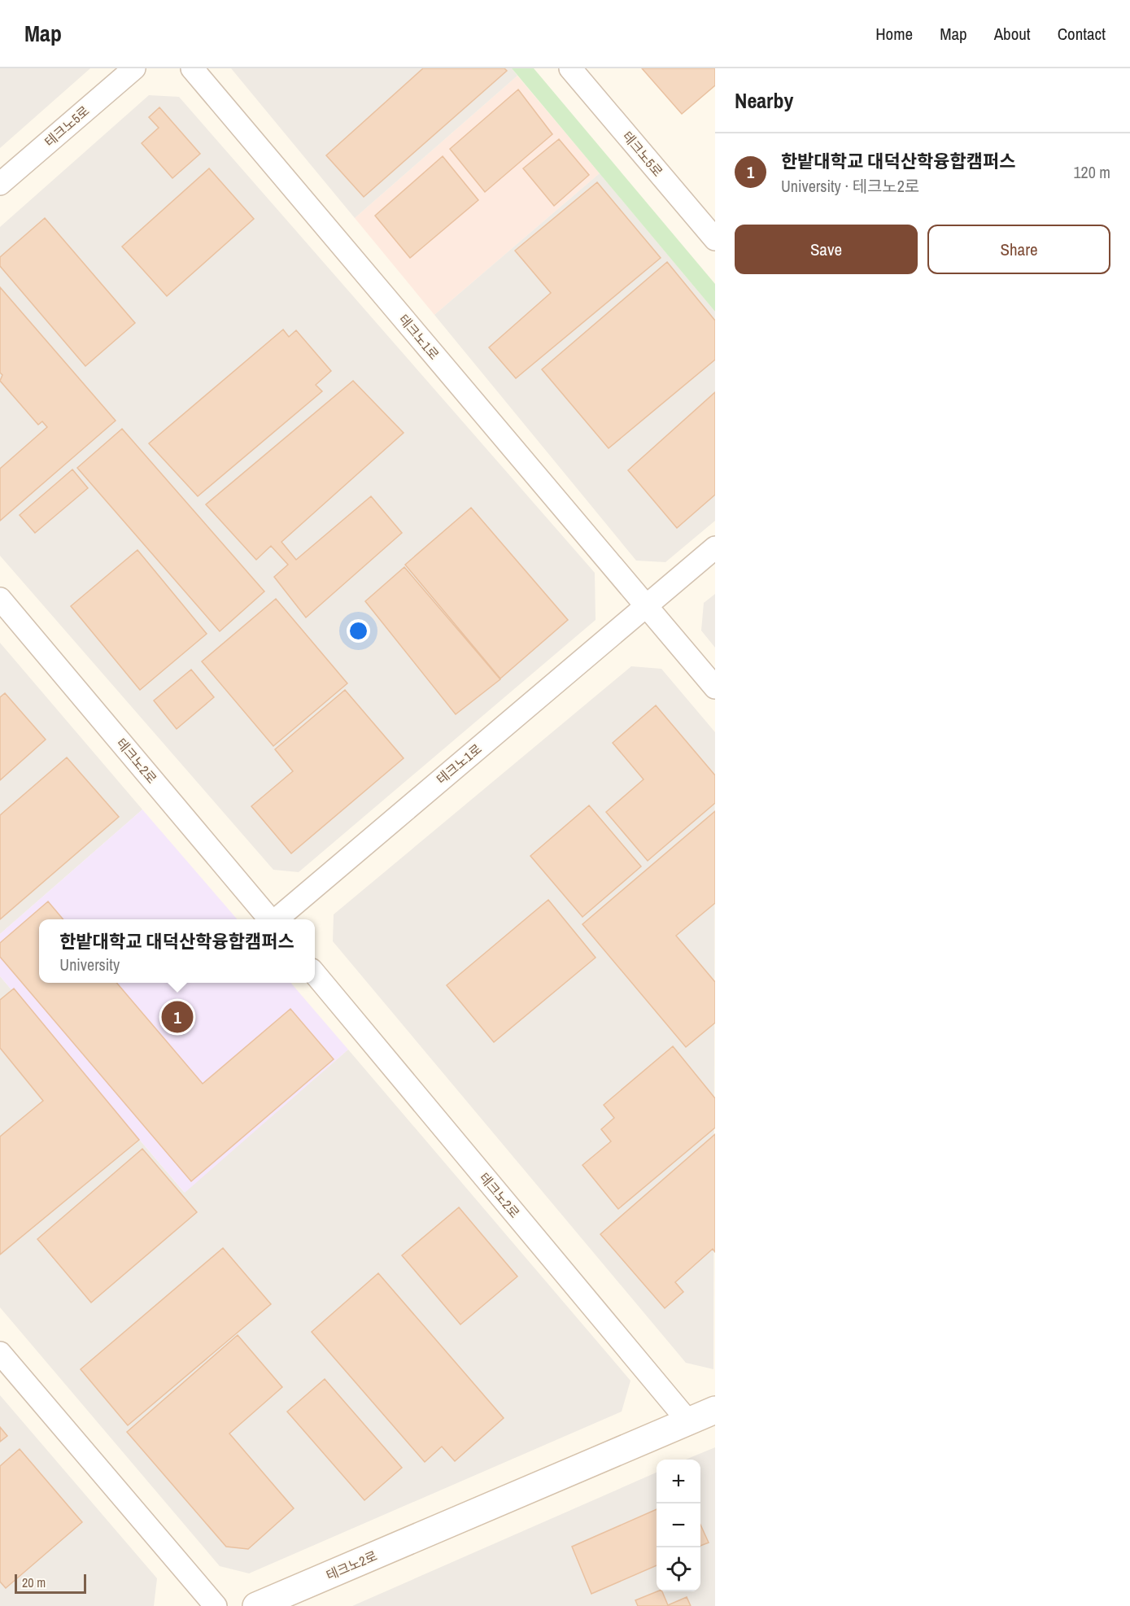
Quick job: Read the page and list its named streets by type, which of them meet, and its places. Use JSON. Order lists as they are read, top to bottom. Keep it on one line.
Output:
{"streets":{"main road":["테크노2로"],"street":["테크노5로","테크노1로"]},"scale_bar":"20 m","page":{"header":"Map","nav":["Home","Map","About","Contact"],"heading":"Nearby","list":[{"mark":"1","name":"한밭대학교 대덕산학융합캠퍼스","note":"University · 테크노2로","value":"120 m"}],"buttons":["Save","Share"],"popup":["한밭대학교 대덕산학융합캠퍼스","University"],"pins":"1","map_buttons":["+","−"],"scale":"20 m"}}
